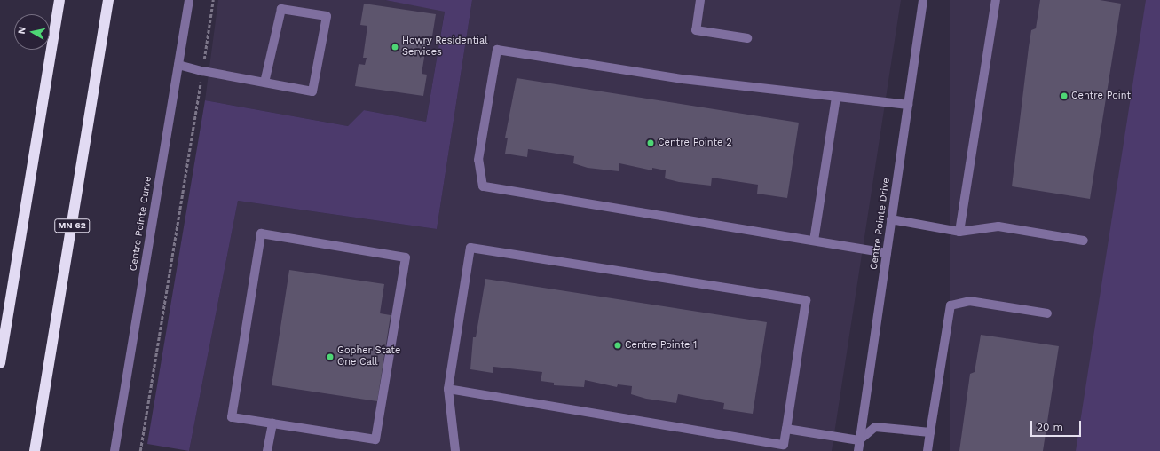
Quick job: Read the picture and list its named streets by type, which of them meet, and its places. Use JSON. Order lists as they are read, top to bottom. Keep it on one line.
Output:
{"streets":{"highway":["MN 62"],"street":["Centre Pointe Curve","Centre Pointe Drive"]},"places":["Howry Residential Services","Centre Point","Centre Pointe 2","Centre Pointe 1","Gopher State One Call"],"scale_bar":"20 m","north":"left"}
